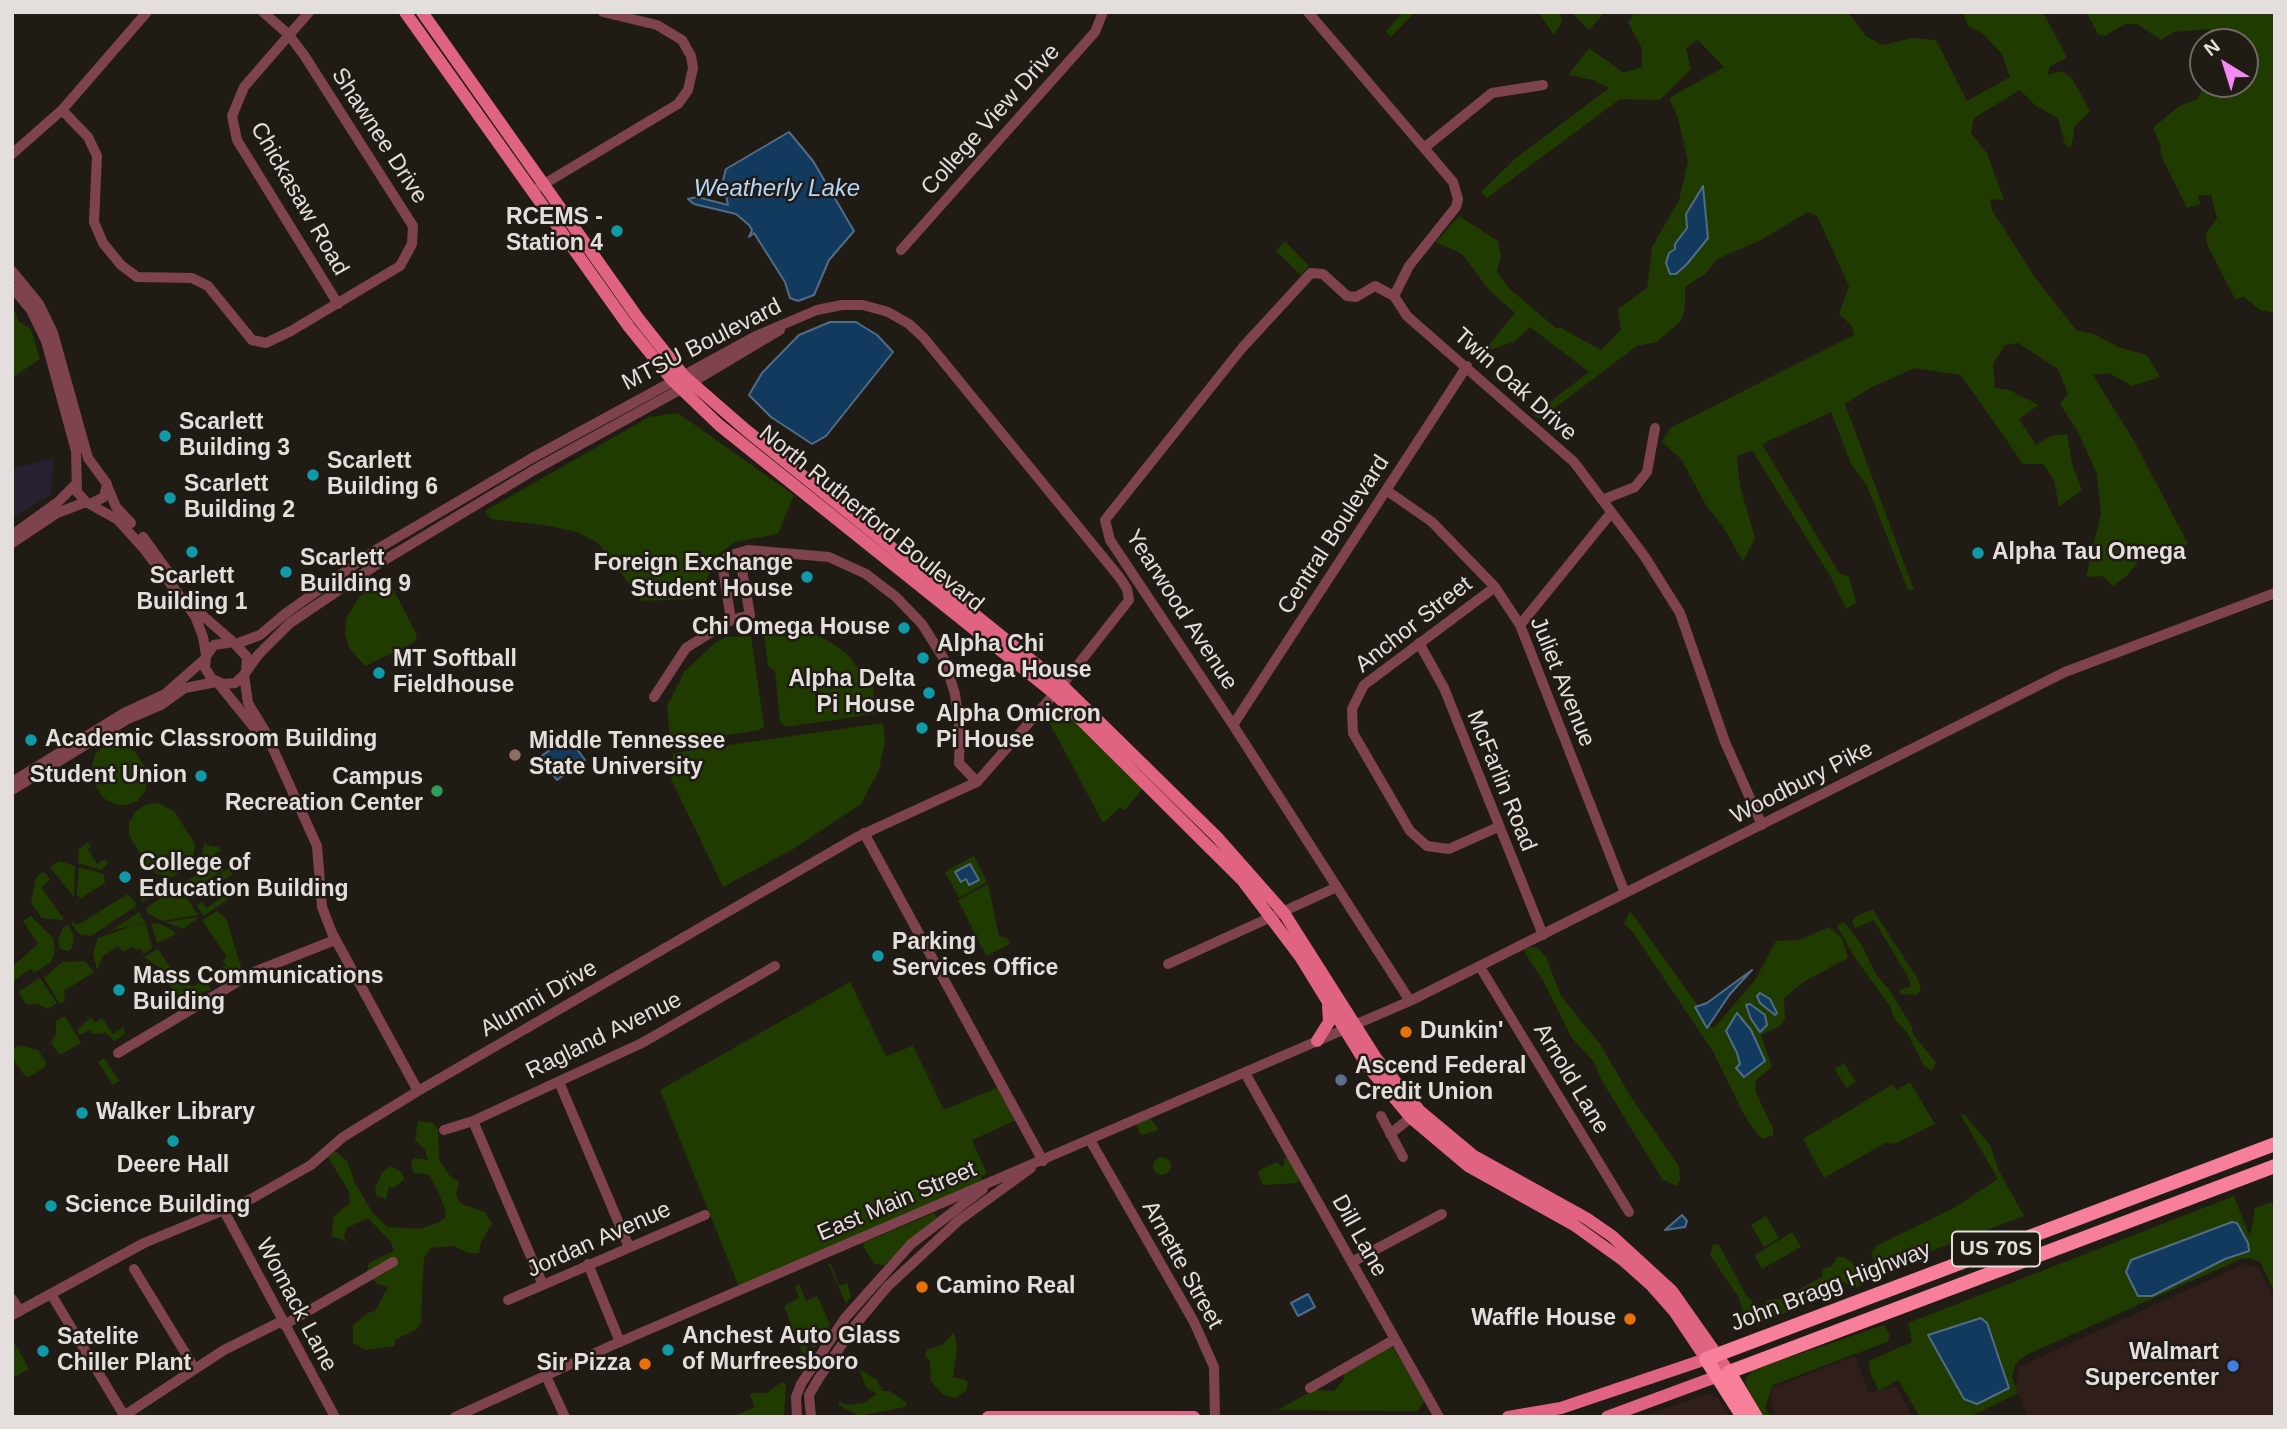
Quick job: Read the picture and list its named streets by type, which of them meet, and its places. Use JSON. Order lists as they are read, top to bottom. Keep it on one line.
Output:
{"streets":{"highway":["US 70S","John Bragg Highway"],"main road":["North Rutherford Boulevard"],"street":["College View Drive","Shawnee Drive","Chickasaw Road","MTSU Boulevard","Twin Oak Drive","Central Boulevard","Yearwood Avenue","Anchor Street","Juliet Avenue","McFarlin Road","Woodbury Pike","Alumni Drive","Ragland Avenue","Arnold Lane","East Main Street","Dill Lane","Jordan Avenue","Arnette Street","Womack Lane"]},"crossings":[["Shawnee Drive","Chickasaw Road"],["MTSU Boulevard","North Rutherford Boulevard"],["MTSU Boulevard","Alumni Drive"],["Twin Oak Drive","Central Boulevard"],["Twin Oak Drive","Yearwood Avenue"],["Twin Oak Drive","Woodbury Pike"],["North Rutherford Boulevard","Woodbury Pike"],["North Rutherford Boulevard","Alumni Drive"],["North Rutherford Boulevard","East Main Street"],["Central Boulevard","Yearwood Avenue"],["Central Boulevard","Juliet Avenue"],["Yearwood Avenue","Woodbury Pike"],["Anchor Street","Juliet Avenue"],["Anchor Street","McFarlin Road"],["Juliet Avenue","Woodbury Pike"],["McFarlin Road","Woodbury Pike"],["Woodbury Pike","Arnold Lane"],["Woodbury Pike","East Main Street"],["Alumni Drive","Womack Lane"],["East Main Street","Dill Lane"],["East Main Street","Arnette Street"],["US 70S","John Bragg Highway"]],"water":["Weatherly Lake"],"places":["RCEMS - Station 4","Scarlett Building 3","Scarlett Building 6","Scarlett Building 2","Scarlett Building 1","Alpha Tau Omega","Scarlett Building 9","Foreign Exchange Student House","Chi Omega House","Alpha Chi Omega House","MT Softball Fieldhouse","Alpha Delta Pi House","Alpha Omicron Pi House","Academic Classroom Building","Middle Tennessee State University","Student Union","Campus Recreation Center","College of Education Building","Parking Services Office","Mass Communications Building","Dunkin'","Ascend Federal Credit Union","Walker Library","Deere Hall","Science Building","Camino Real","Waffle House","Anchest Auto Glass of Murfreesboro","Satelite Chiller Plant","Sir Pizza","Walmart Supercenter"],"north":"top left"}
